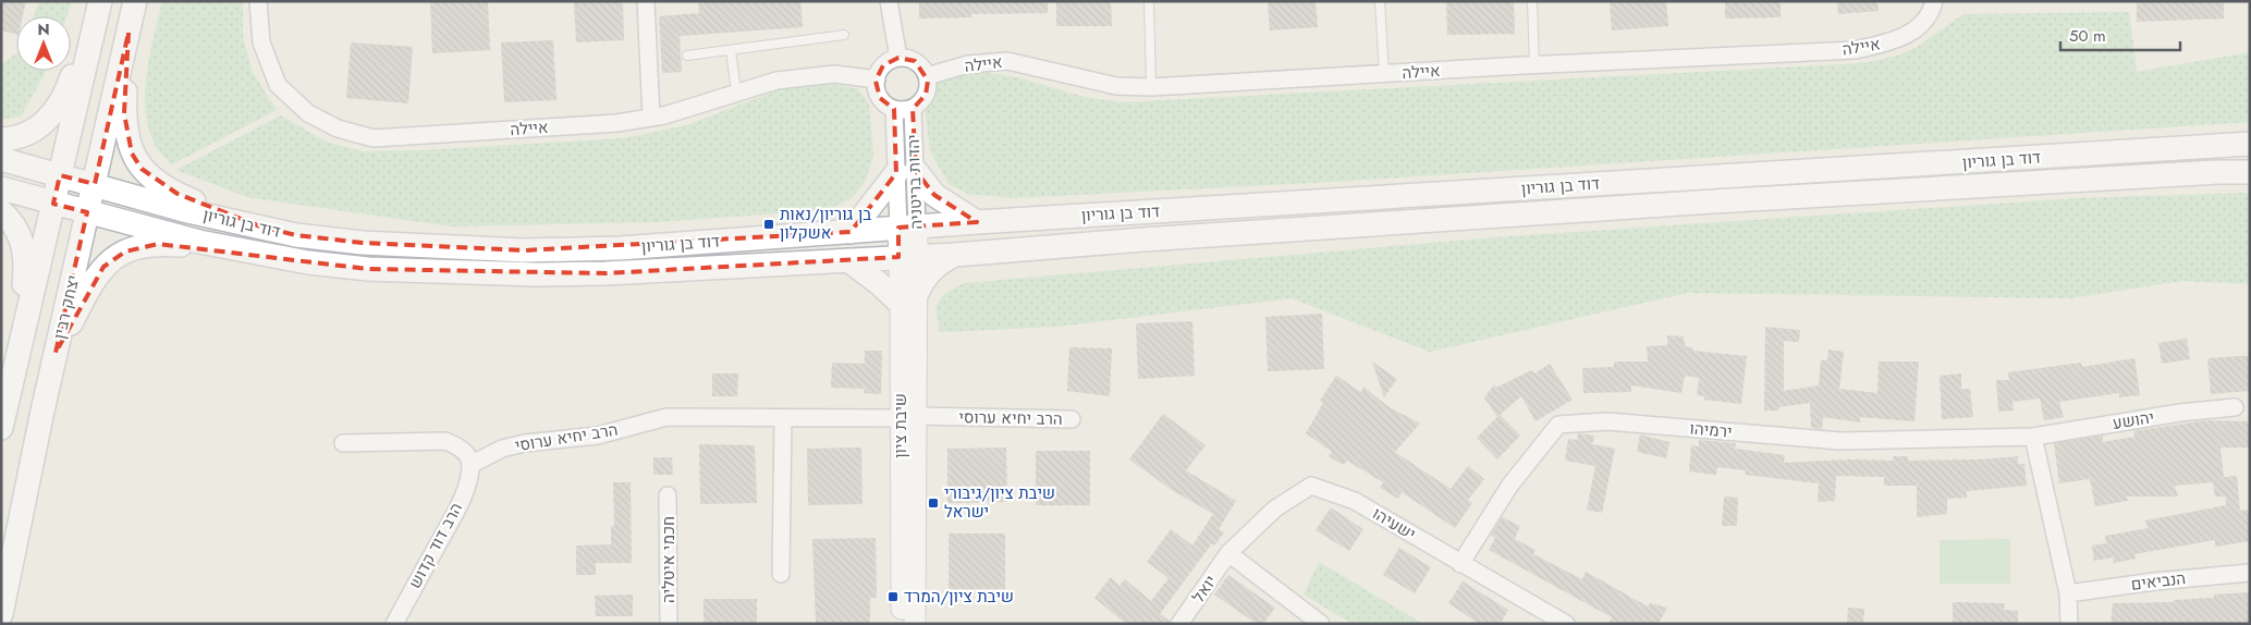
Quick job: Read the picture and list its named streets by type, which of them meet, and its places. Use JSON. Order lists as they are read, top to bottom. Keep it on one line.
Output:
{"streets":{"main road":["דוד בן גוריון","יצחק רבין"],"street":["איילה","יהדות בריטניה","הרב יחיא ערוסי","יהושע","שיבת ציון","ירמיהו","ישעיהו","הרב דוד קדוש","חכמי איטליה","הנביאים","יואל"]},"crossings":[["איילה","יהדות בריטניה"],["דוד בן גוריון","יהדות בריטניה"],["דוד בן גוריון","יצחק רבין"],["דוד בן גוריון","שיבת ציון"],["יהדות בריטניה","שיבת ציון"],["הרב יחיא ערוסי","שיבת ציון"],["הרב יחיא ערוסי","הרב דוד קדוש"],["יהושע","ירמיהו"],["ירמיהו","ישעיהו"],["ישעיהו","יואל"]],"places":{"transit":["בן גוריון/נאות אשקלון","שיבת ציון/גיבורי ישראל","שיבת ציון/המרד"]},"scale_bar":"50 m","north":"top"}
